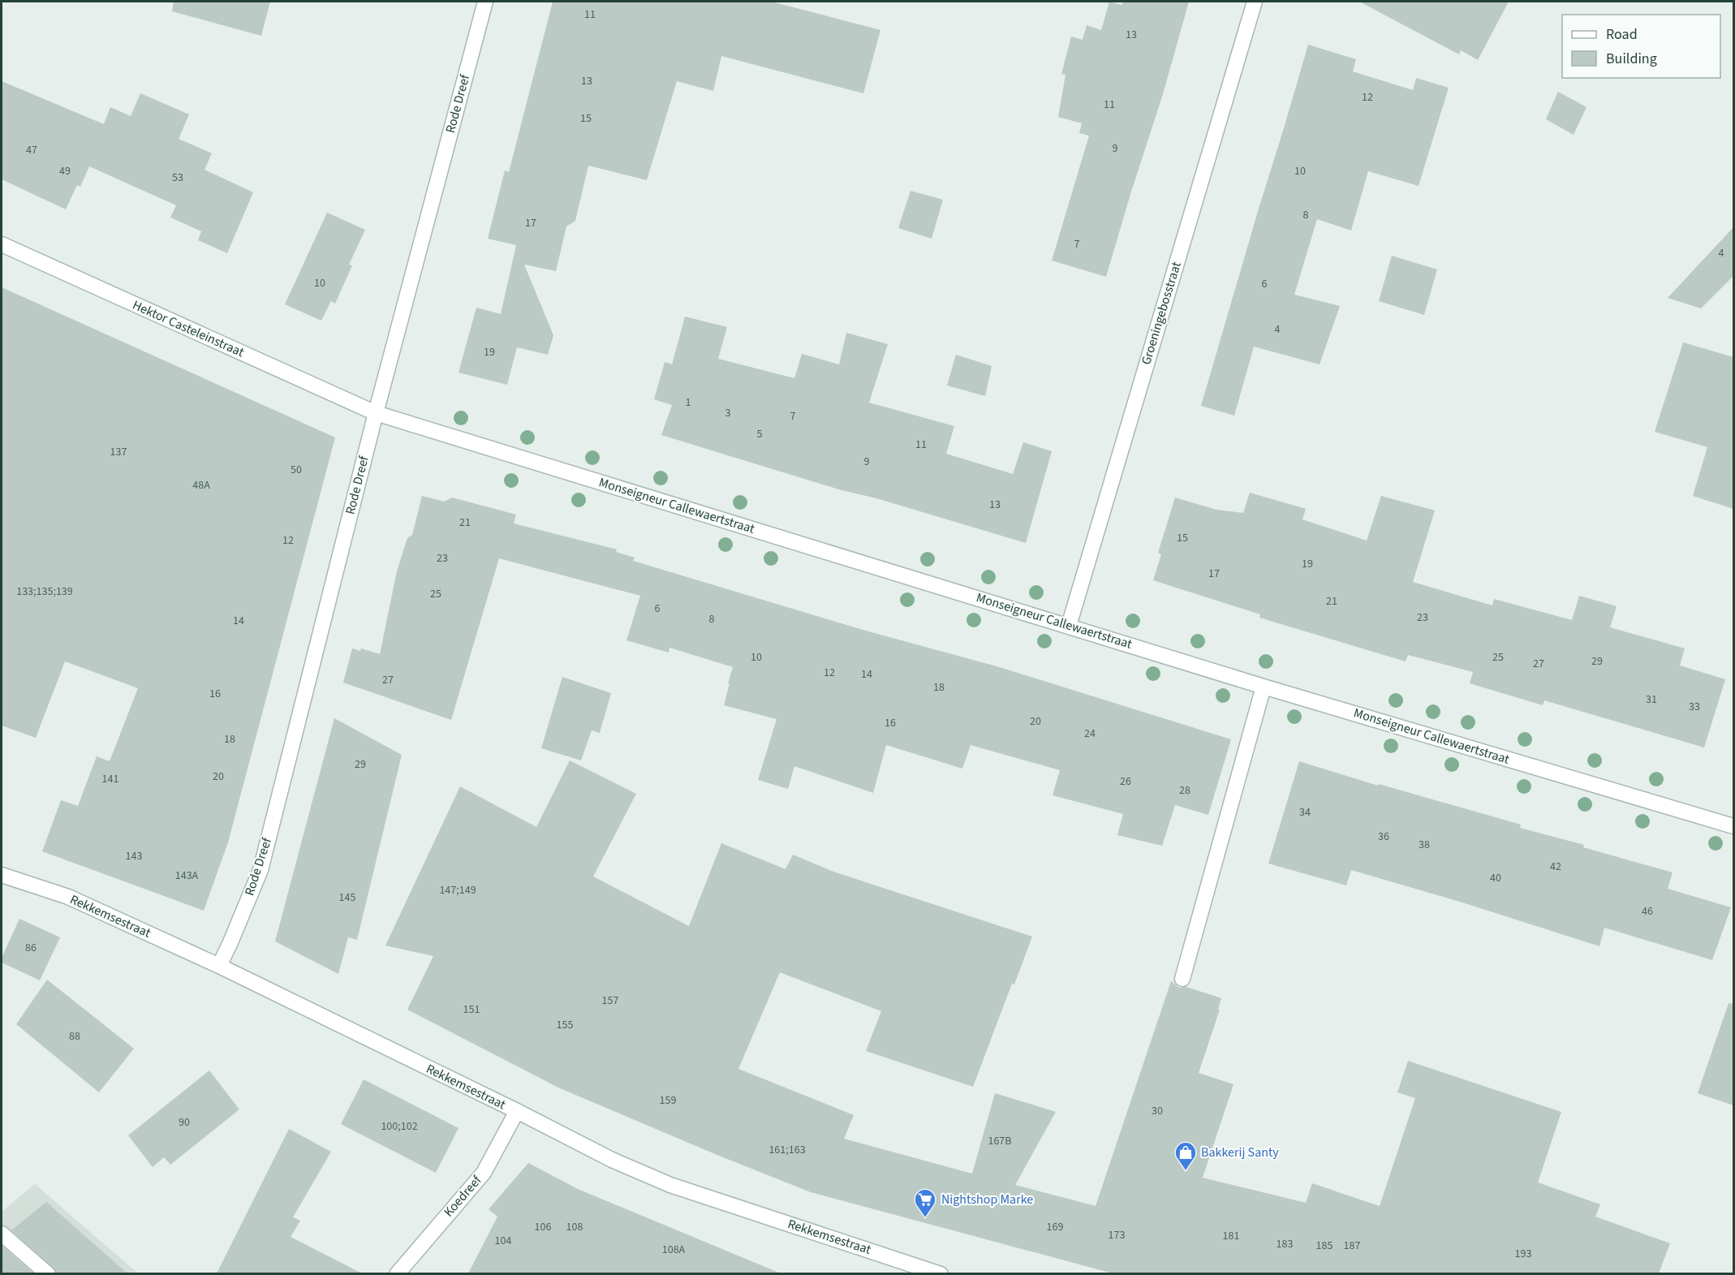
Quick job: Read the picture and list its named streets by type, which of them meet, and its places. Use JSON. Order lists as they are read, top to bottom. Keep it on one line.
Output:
{"streets":{"street":["Rode Dreef","Groeningebosstraat","Hektor Casteleinstraat","Monseigneur Callewaertstraat","Rekkemsestraat","Koedreef"]},"crossings":[["Rode Dreef","Hektor Casteleinstraat"],["Rode Dreef","Monseigneur Callewaertstraat"],["Rode Dreef","Rekkemsestraat"],["Groeningebosstraat","Monseigneur Callewaertstraat"],["Hektor Casteleinstraat","Monseigneur Callewaertstraat"],["Rekkemsestraat","Koedreef"]],"places":{"shop":["Bakkerij Santy"],"supermarket":["Nightshop Marke"]},"house_numbers":["11","13","13","12","11","15","9","47","49","10","53","8","17","7","4","10","6","4","19","1","3","7","5","11","137","9","50","48A","13","21","15","12","23","19","17","133;135;139","25","21","6","23","8","14","10","25","29","27","12","14","27","18","16","31","33","20","16","24","18","29","20","141","26","28","34","36","38","143","42","143A","40","147;149","145","46","86","157","151","155","88","159","30","90","100;102","167B","161;163","106","108","169","173","181","104","183","185","187","108A","193"],"legend":["Road","Building"]}
